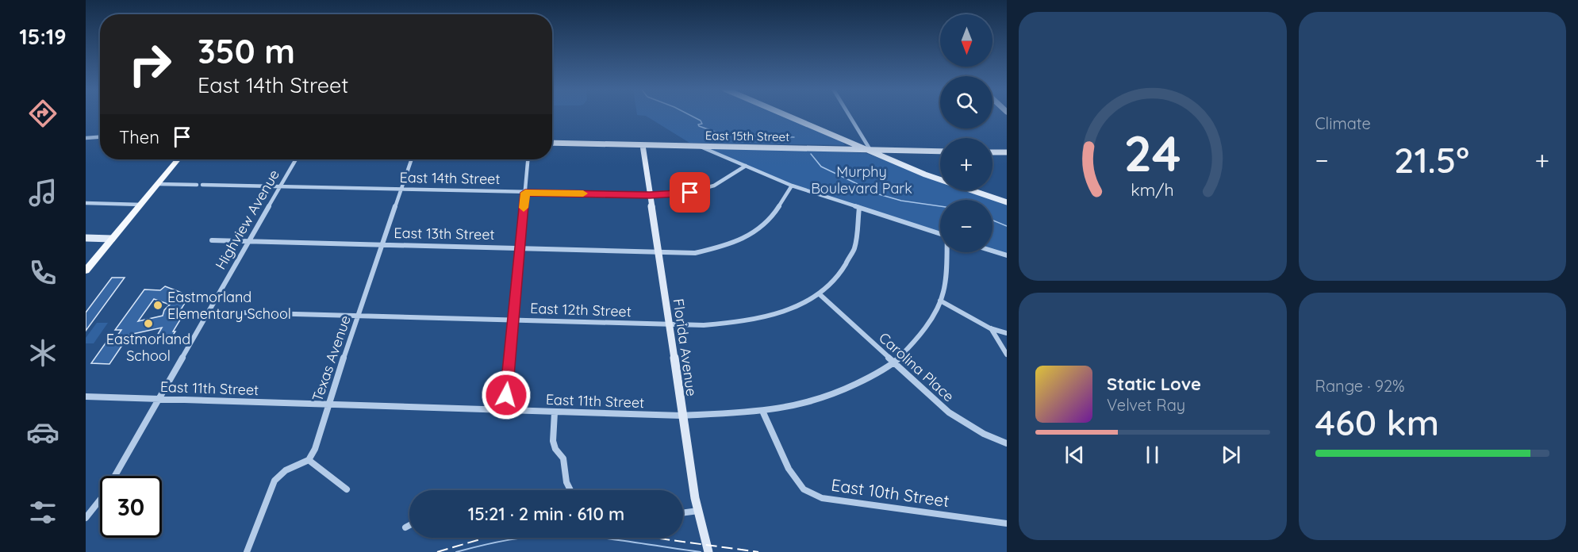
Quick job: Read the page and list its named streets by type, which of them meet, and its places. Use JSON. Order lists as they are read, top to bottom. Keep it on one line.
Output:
{"streets":{"street":["East 15th Street","East 14th Street","Highview Avenue","East 13th Street","East 12th Street","Florida Avenue","Texas Avenue","Carolina Place","East 11th Street","East 10th Street"]},"crossings":[["East 15th Street","Florida Avenue"],["East 14th Street","Highview Avenue"],["East 14th Street","Florida Avenue"],["East 14th Street","Texas Avenue"],["Highview Avenue","East 13th Street"],["Highview Avenue","East 12th Street"],["Highview Avenue","East 11th Street"],["East 13th Street","Florida Avenue"],["East 13th Street","Texas Avenue"],["East 12th Street","Florida Avenue"],["East 12th Street","Texas Avenue"],["East 12th Street","Carolina Place"],["Florida Avenue","East 11th Street"],["Texas Avenue","East 11th Street"],["Carolina Place","East 11th Street"],["East 11th Street","East 10th Street"]],"parks":["Murphy Boulevard Park"],"places":["Eastmorland Elementary School","Eastmorland School"],"north":"bottom","page":{"tabs":"15:19","tile":["Climate",["Range · 92%","460 km"]],"map_buttons":["+","−"],"turn":["350 m","East 14th Street"],"then":"Then","heat":["−","21.5°","+"],"song":["Static Love","Velvet Ray"],"limit":"30","trip":"15:21 · 2 min · 610 m","gauge":["24","km/h"]}}
